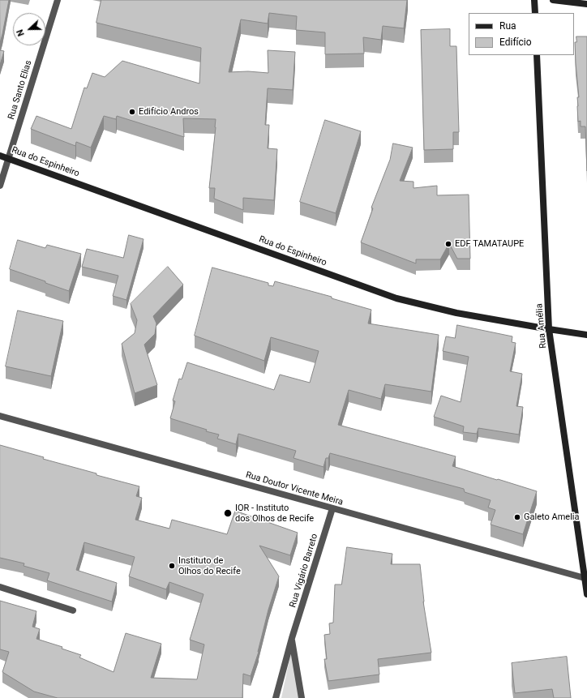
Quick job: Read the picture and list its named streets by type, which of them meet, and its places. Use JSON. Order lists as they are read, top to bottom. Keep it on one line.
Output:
{"streets":{"street":["Rua Santo Elias","Rua do Espinheiro","Rua Amélia","Rua Doutor Vicente Meira","Rua Vigário Barreto"]},"crossings":[["Rua Santo Elias","Rua do Espinheiro"],["Rua do Espinheiro","Rua Amélia"],["Rua Amélia","Rua Doutor Vicente Meira"],["Rua Doutor Vicente Meira","Rua Vigário Barreto"]],"places":["Edifício Andros","EDF TAMATAUPE","IOR - Instituto dos Olhos de Recife","Galeto Amelia","Instituto de Olhos do Recife"],"legend":["Rua","Edifício"],"north":"left"}
